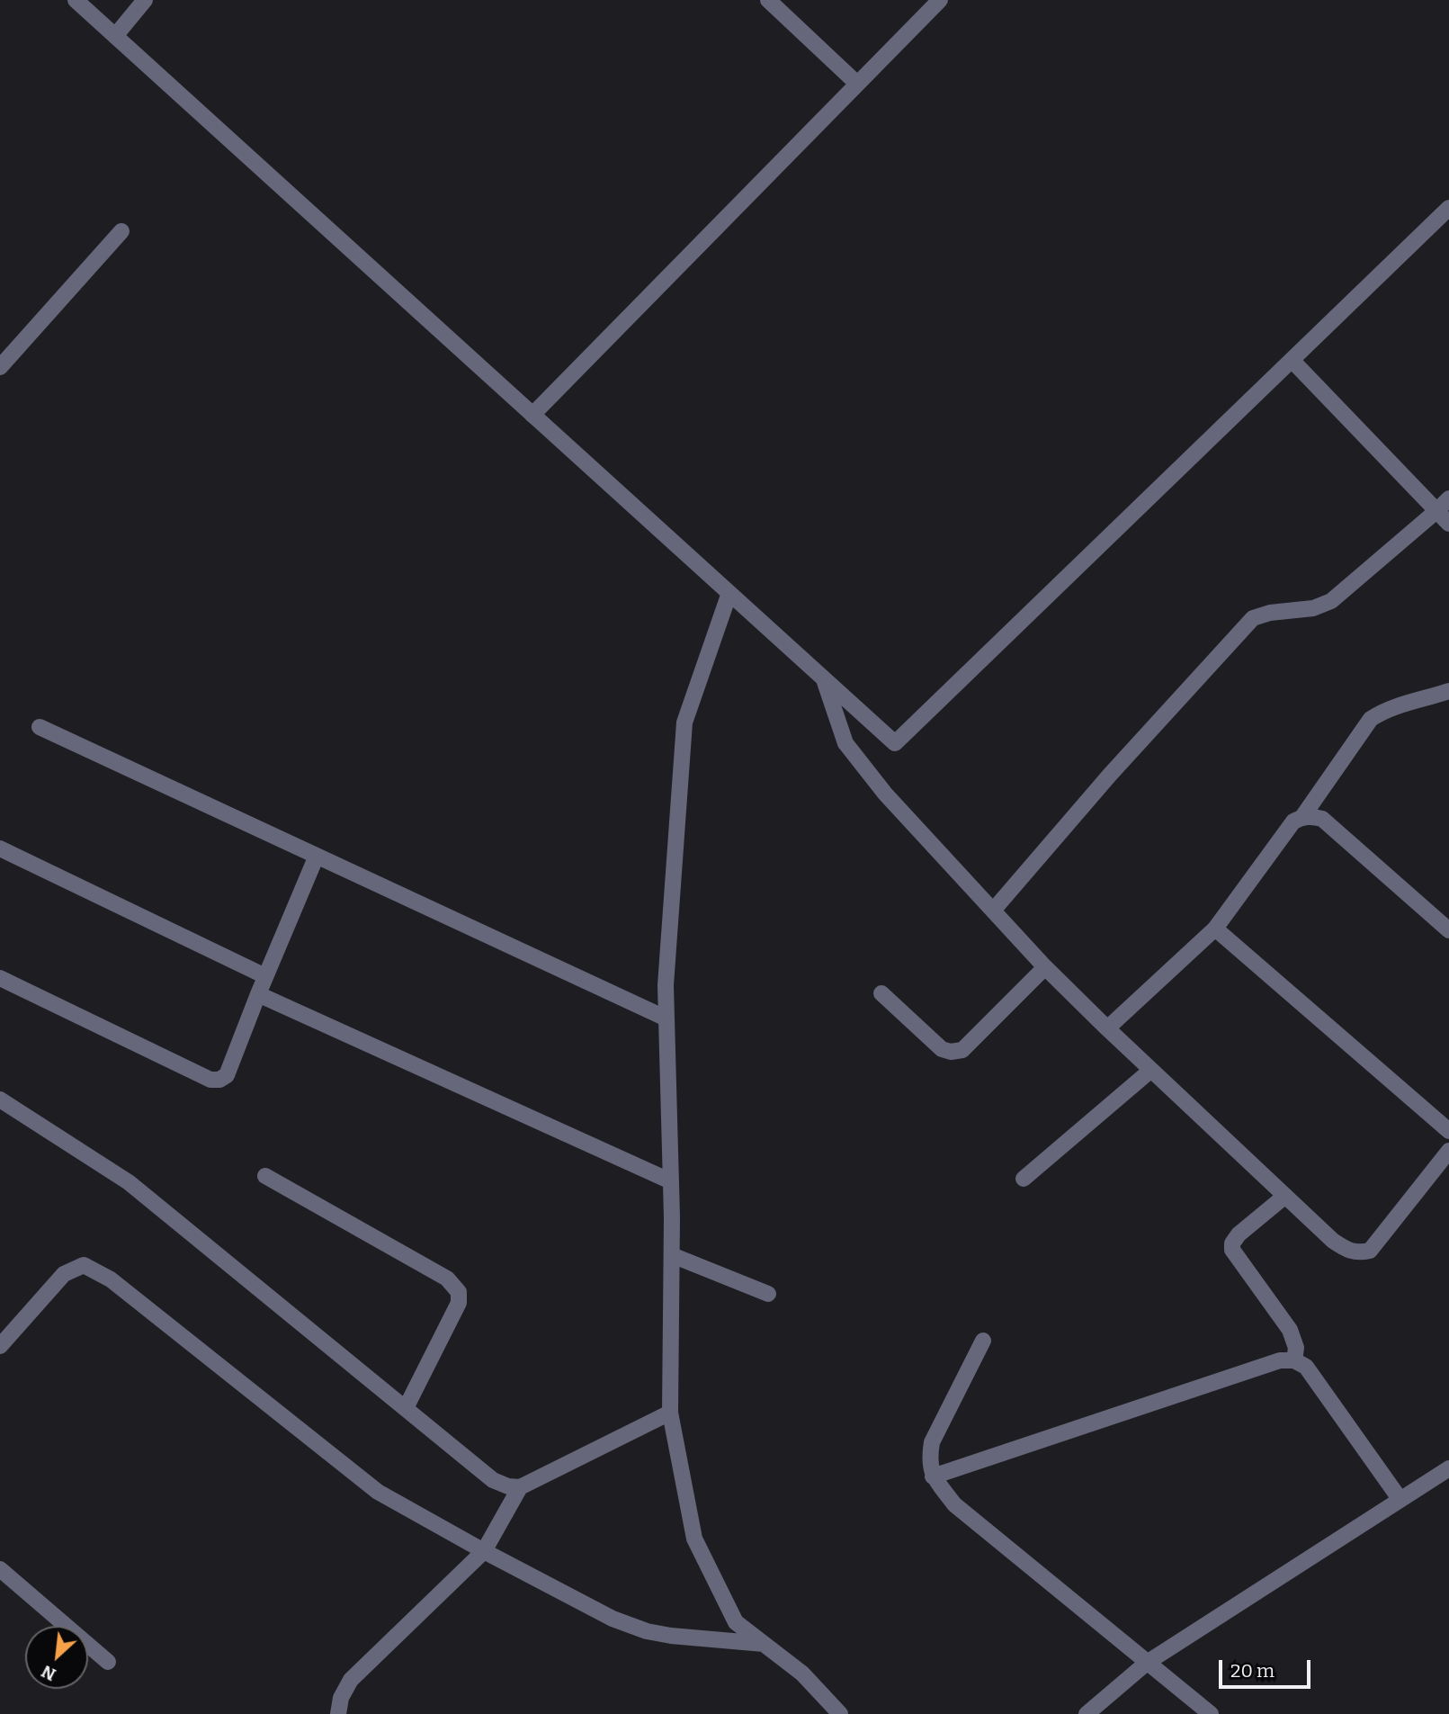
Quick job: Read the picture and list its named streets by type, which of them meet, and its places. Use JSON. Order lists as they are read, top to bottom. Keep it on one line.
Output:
{"scale_bar":"20 m","north":"bottom left"}
